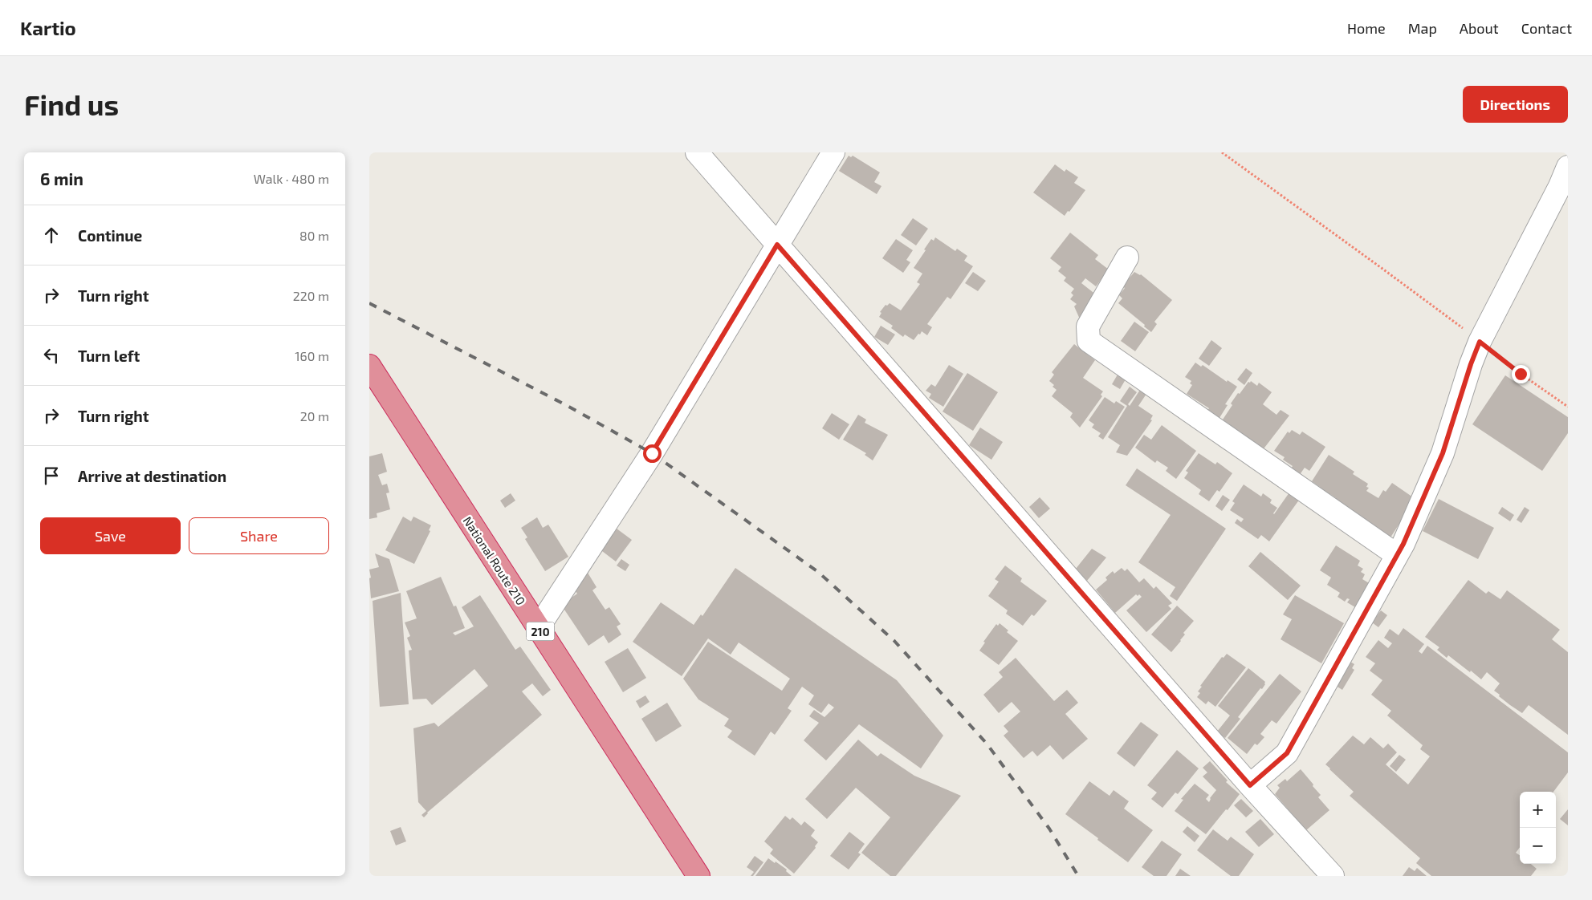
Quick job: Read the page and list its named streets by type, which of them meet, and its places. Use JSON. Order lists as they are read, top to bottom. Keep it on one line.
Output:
{"streets":{"highway":["National Route 210","210"]},"page":{"header":"Kartio","nav":["Home","Map","About","Contact"],"buttons":["Directions",["Save","Share"]],"title":"Find us","heading":["6 min","Walk · 480 m"],"list":[["Continue","80 m"],["Turn right","220 m"],["Turn left","160 m"],["Turn right","20 m"],"Arrive at destination"],"map_buttons":["+","−"]}}
